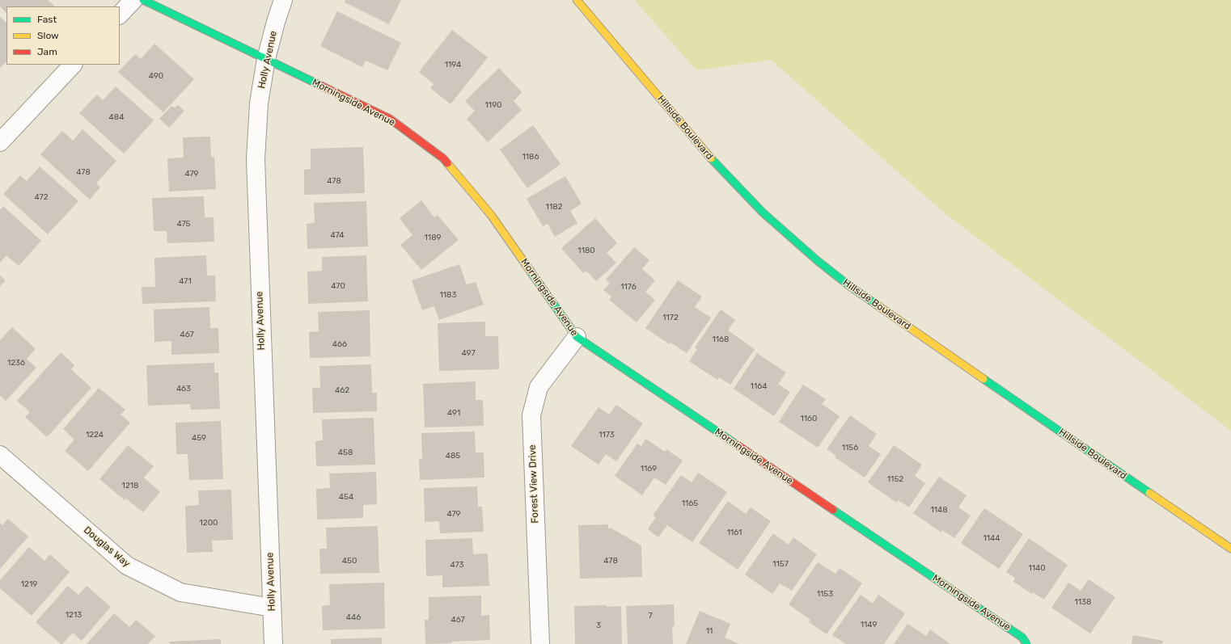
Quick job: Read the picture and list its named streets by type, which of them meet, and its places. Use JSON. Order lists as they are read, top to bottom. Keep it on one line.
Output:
{"streets":{"street":["Holly Avenue","Morningside Avenue","Hillside Boulevard","Forest View Drive","Douglas Way"]},"crossings":[["Holly Avenue","Morningside Avenue"],["Holly Avenue","Douglas Way"],["Morningside Avenue","Forest View Drive"]],"house_numbers":["1194","490","1190","484","1186","478","479","478","472","1182","475","474","1189","1180","471","470","1176","1183","1172","467","1168","466","497","1236","1164","463","462","491","1160","1224","1173","459","1156","458","485","1169","1152","1218","454","1165","1148","479","1200","1161","1144","450","478","1157","473","1140","1219","1153","1138","1213","7","446","467","1149","3","11"],"legend":["Fast","Slow","Jam"]}
